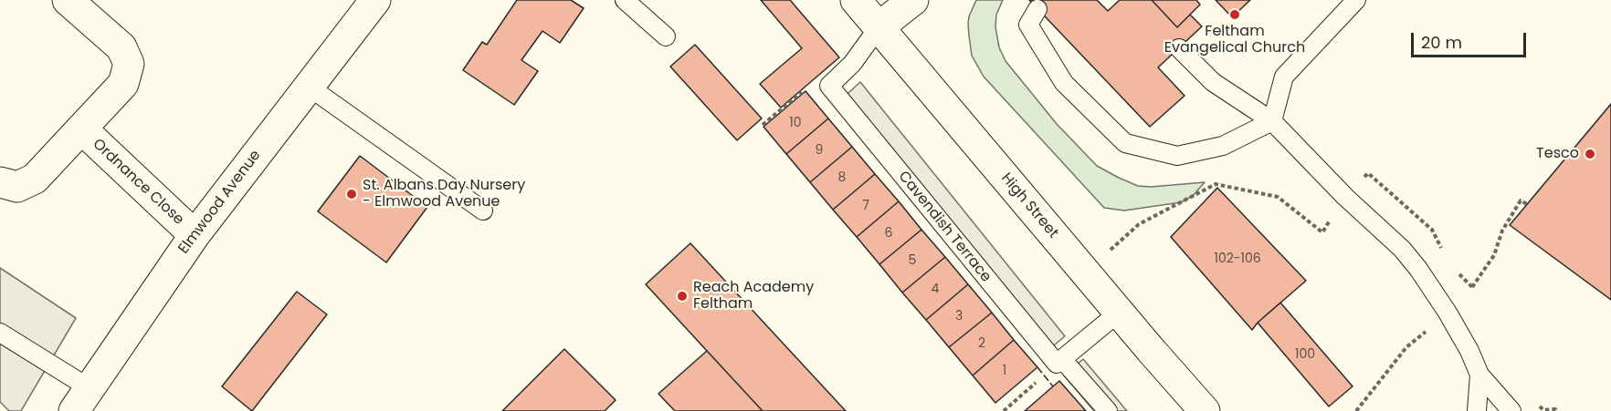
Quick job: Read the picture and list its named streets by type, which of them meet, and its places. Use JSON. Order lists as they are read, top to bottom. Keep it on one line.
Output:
{"streets":{"street":["Ordnance Close","Elmwood Avenue","High Street"],"lane":["Cavendish Terrace"]},"crossings":[["Ordnance Close","Elmwood Avenue"],["High Street","Cavendish Terrace"]],"places":["Feltham Evangelical Church","Tesco","St. Albans Day Nursery - Elmwood Avenue","Reach Academy Feltham"],"house_numbers":["10","9","8","7","6","102-106","5","4","3","2","100","1"],"scale_bar":"20 m"}
